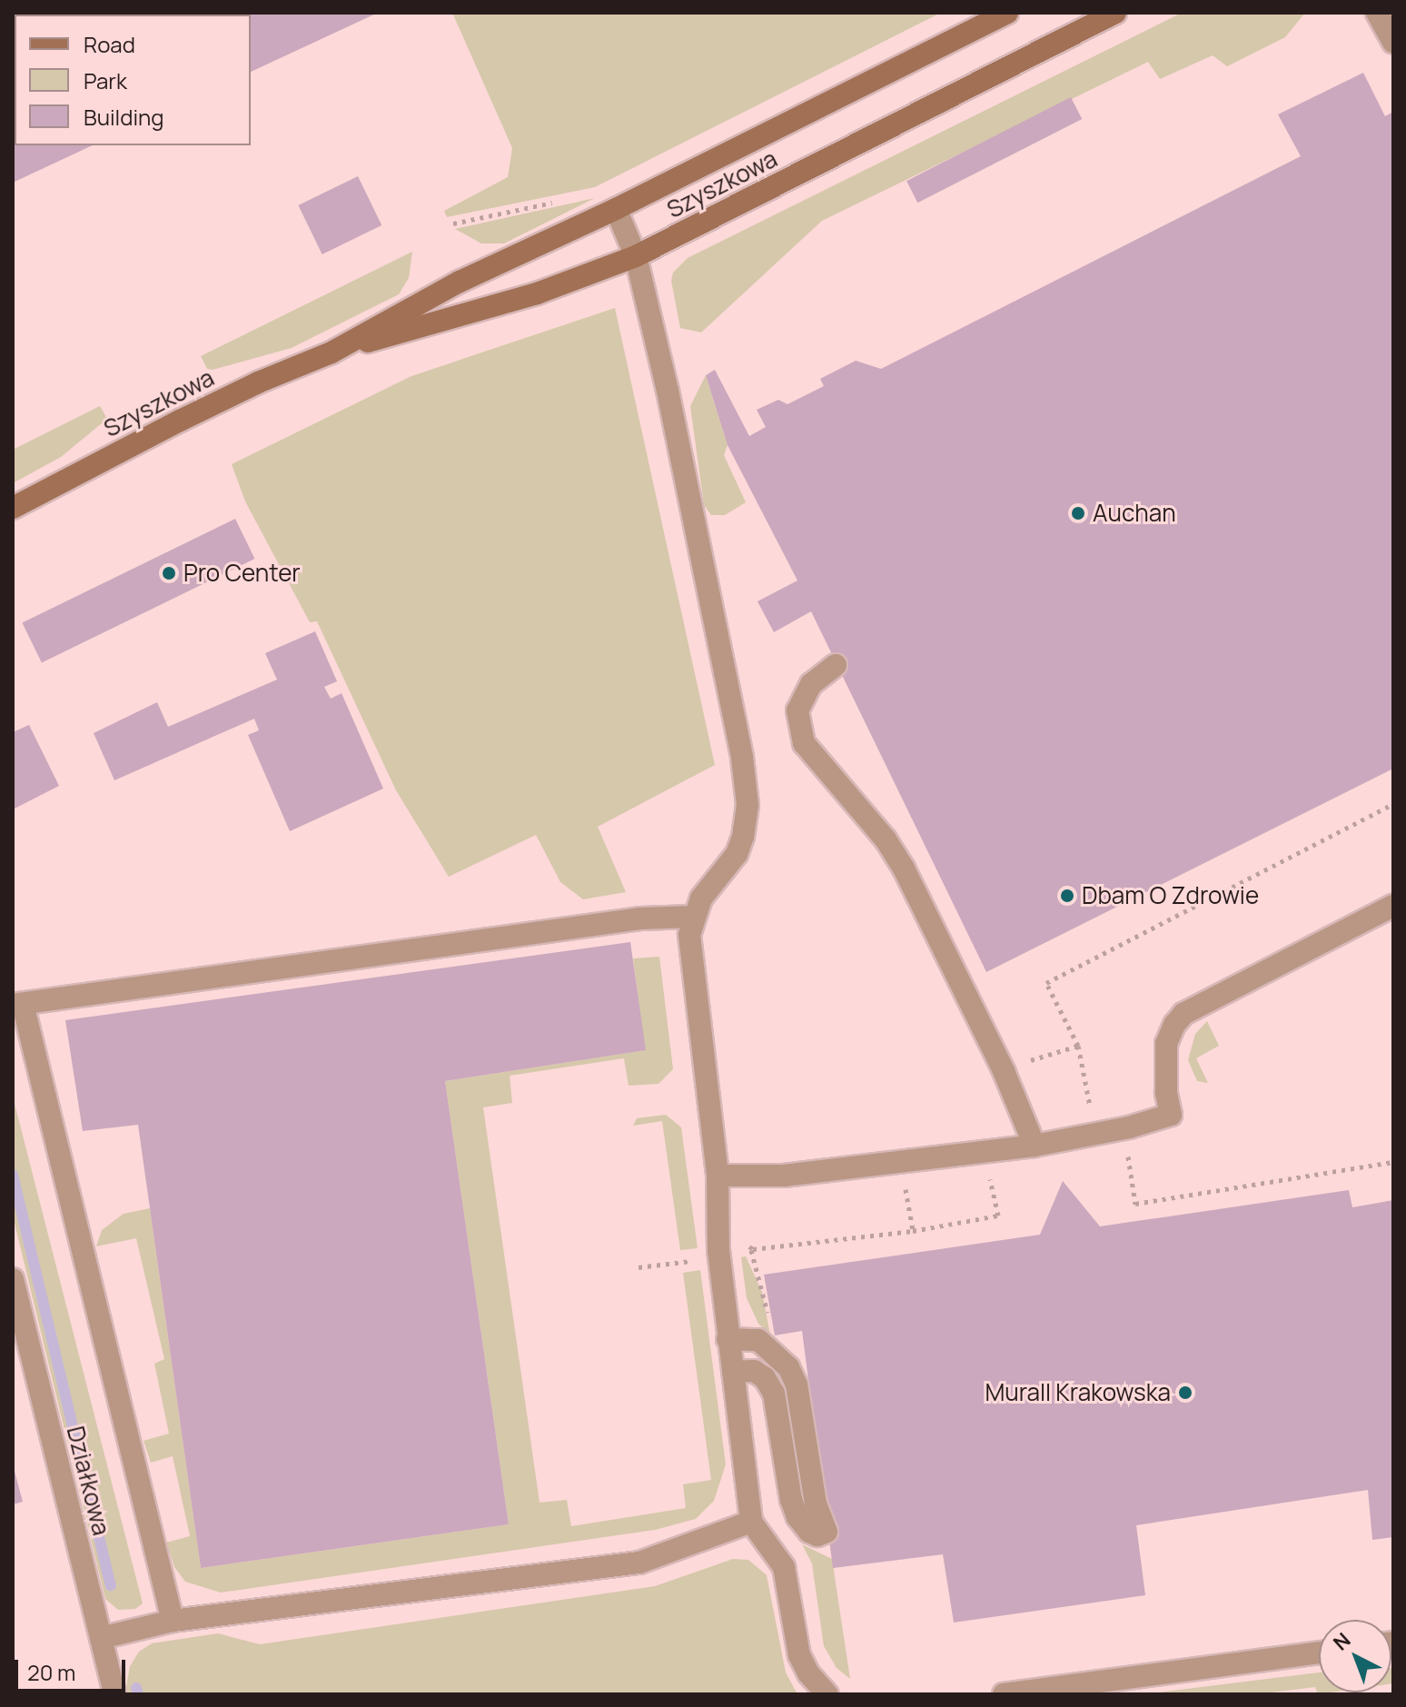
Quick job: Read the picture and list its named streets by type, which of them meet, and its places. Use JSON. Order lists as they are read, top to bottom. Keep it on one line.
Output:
{"streets":{"street":["Szyszkowa","Działkowa"]},"places":["Auchan","Pro Center","Dbam O Zdrowie","Murall Krakowska"],"legend":["Road","Park","Building"],"scale_bar":"20 m","north":"top left"}
